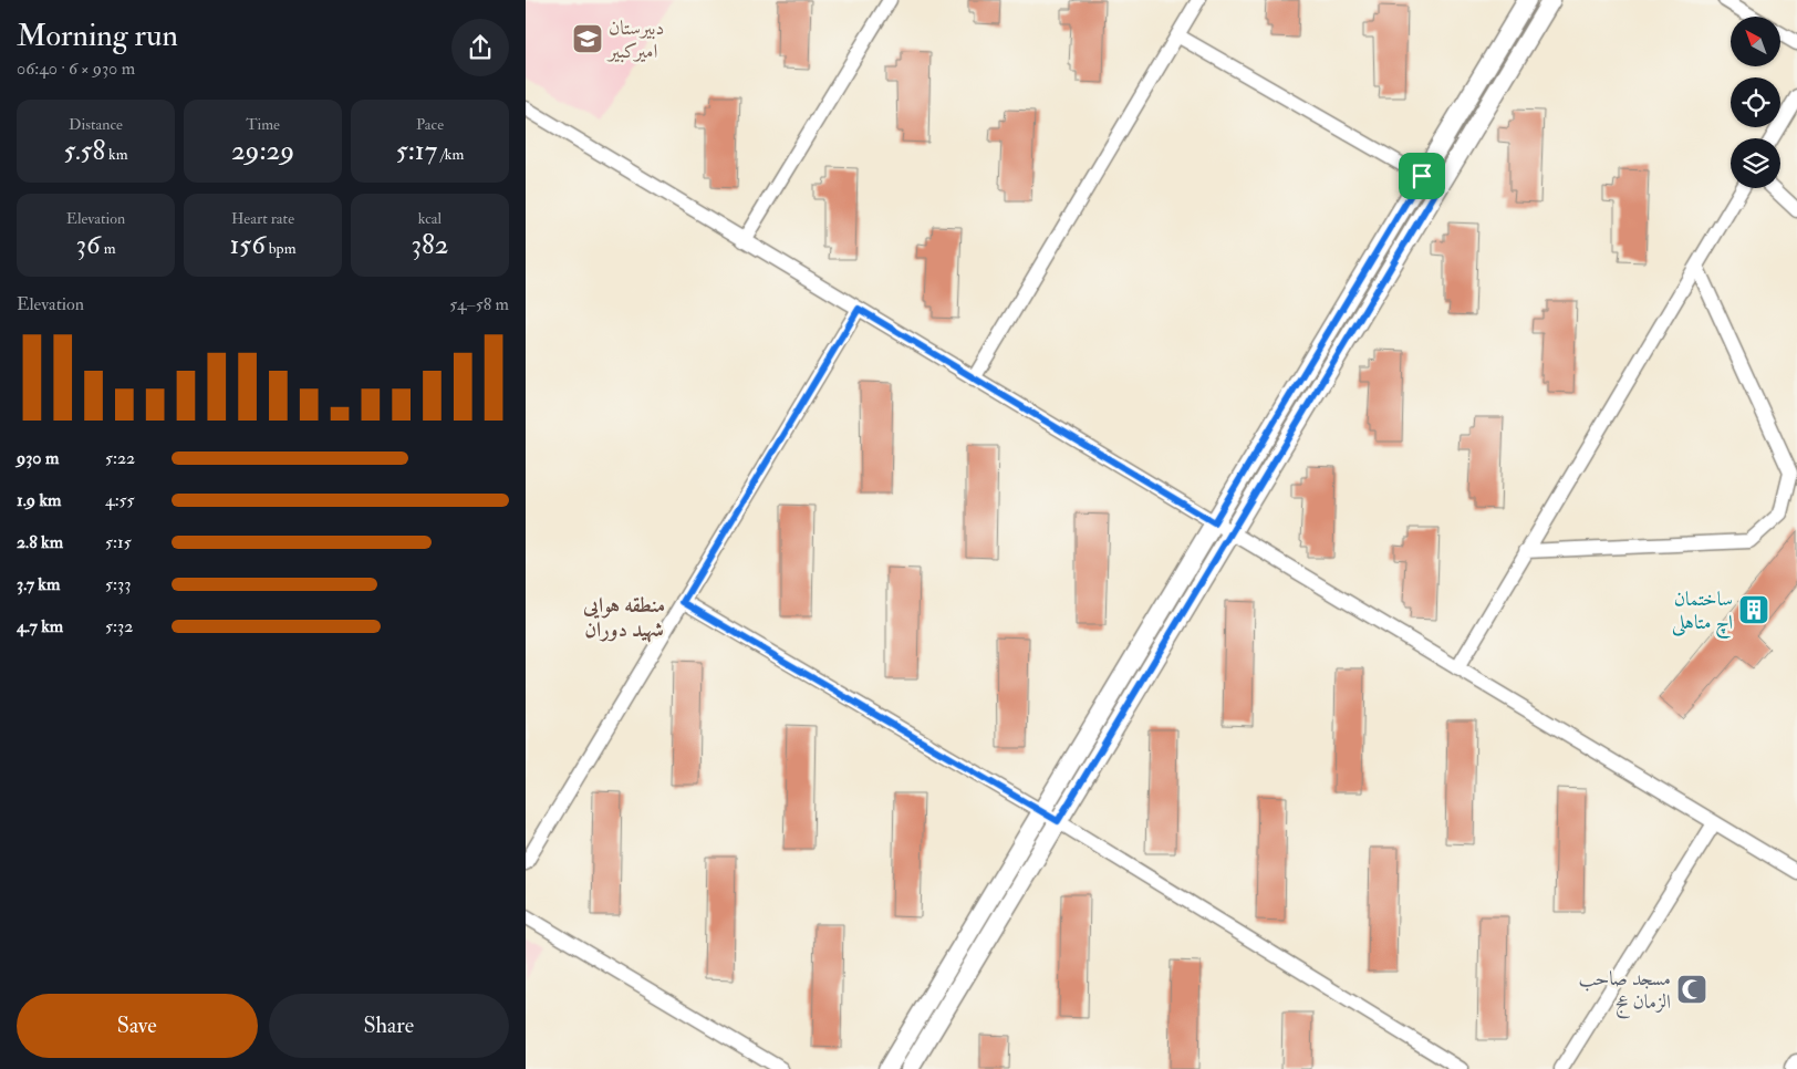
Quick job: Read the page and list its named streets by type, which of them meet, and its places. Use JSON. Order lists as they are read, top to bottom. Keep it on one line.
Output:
{"districts":["منطقه هوایی شهید دوران"],"places":{"school or university":["دبیرستان امیرکبیر"],"building":["ساختمان اچ متاهلی"],"mosque":["مسجد صاحب الزمان عج"]},"north":"top left","page":{"heading":["Morning run","06:40 · 6 × 930 m"],"stats":[["Distance","5.58 km"],["Time","29:29"],["Pace","5:17 /km"],["Elevation","36 m"],["Heart rate","156 bpm"],["kcal","382"]],"chart":["Elevation","54–58 m"],"list":[{"name":"930 m","note":"5:22"},{"name":"1.9 km","note":"4:55"},{"name":"2.8 km","note":"5:15"},{"name":"3.7 km","note":"5:33"},{"name":"4.7 km","note":"5:32"}],"buttons":["Save","Share"]}}
